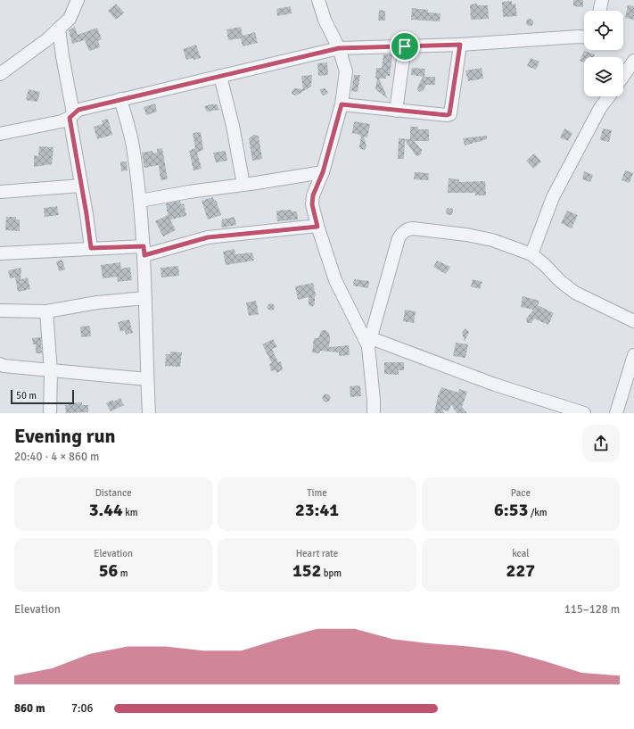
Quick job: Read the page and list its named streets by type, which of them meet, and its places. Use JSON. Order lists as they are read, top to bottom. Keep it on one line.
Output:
{"scale_bar":"50 m","page":{"scale":"50 m","heading":["Evening run","20:40 · 4 × 860 m"],"stats":[["Distance","3.44 km"],["Time","23:41"],["Pace","6:53 /km"],["Elevation","56 m"],["Heart rate","152 bpm"],["kcal","227"]],"chart":["Elevation","115–128 m"],"list":[{"name":"860 m","note":"7:06"}]}}
